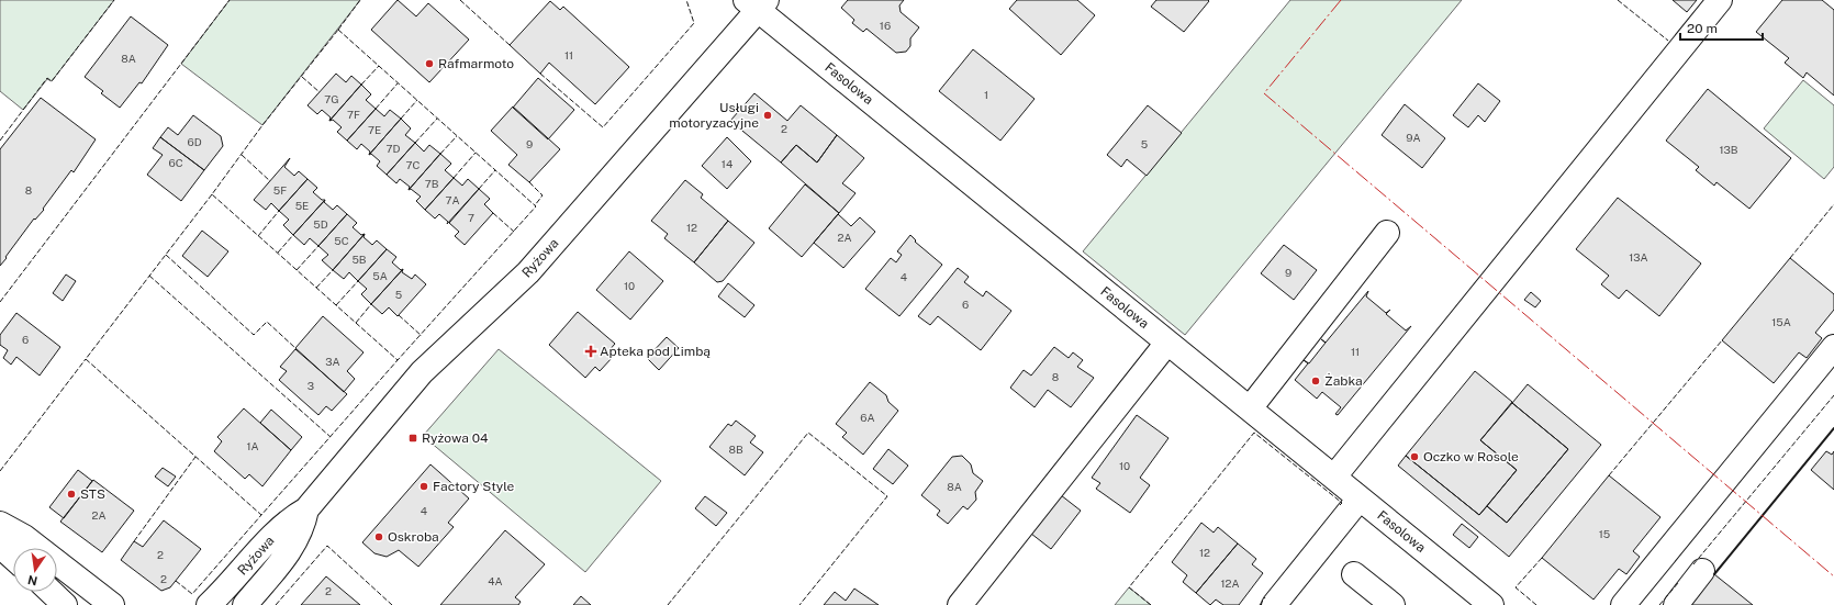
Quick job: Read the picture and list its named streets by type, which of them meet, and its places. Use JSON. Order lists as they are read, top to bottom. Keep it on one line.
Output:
{"streets":{"street":["Fasolowa","Ryżowa"]},"crossings":[["Fasolowa","Ryżowa"]],"places":{"other":["Rafmarmoto","Usługi motoryzacyjne","Żabka","Oczko w Rosole","Factory Style","STS","Oskroba"],"health":["Apteka pod Limbą"],"transit":["Ryżowa 04"]},"house_numbers":["16","11","8A","1","7G","7F","2","7E","9A","6D","9","5","7D","13B","6C","14","7C","7B","8","5F","7A","5E","7","5D","12","2A","5C","13A","5B","9","5A","4","10","5","6","15A","6","11","3A","8","3","6A","1A","8B","10","8A","4","2A","15","12","2","2","4A","12A","2"],"scale_bar":"20 m","north":"bottom"}
